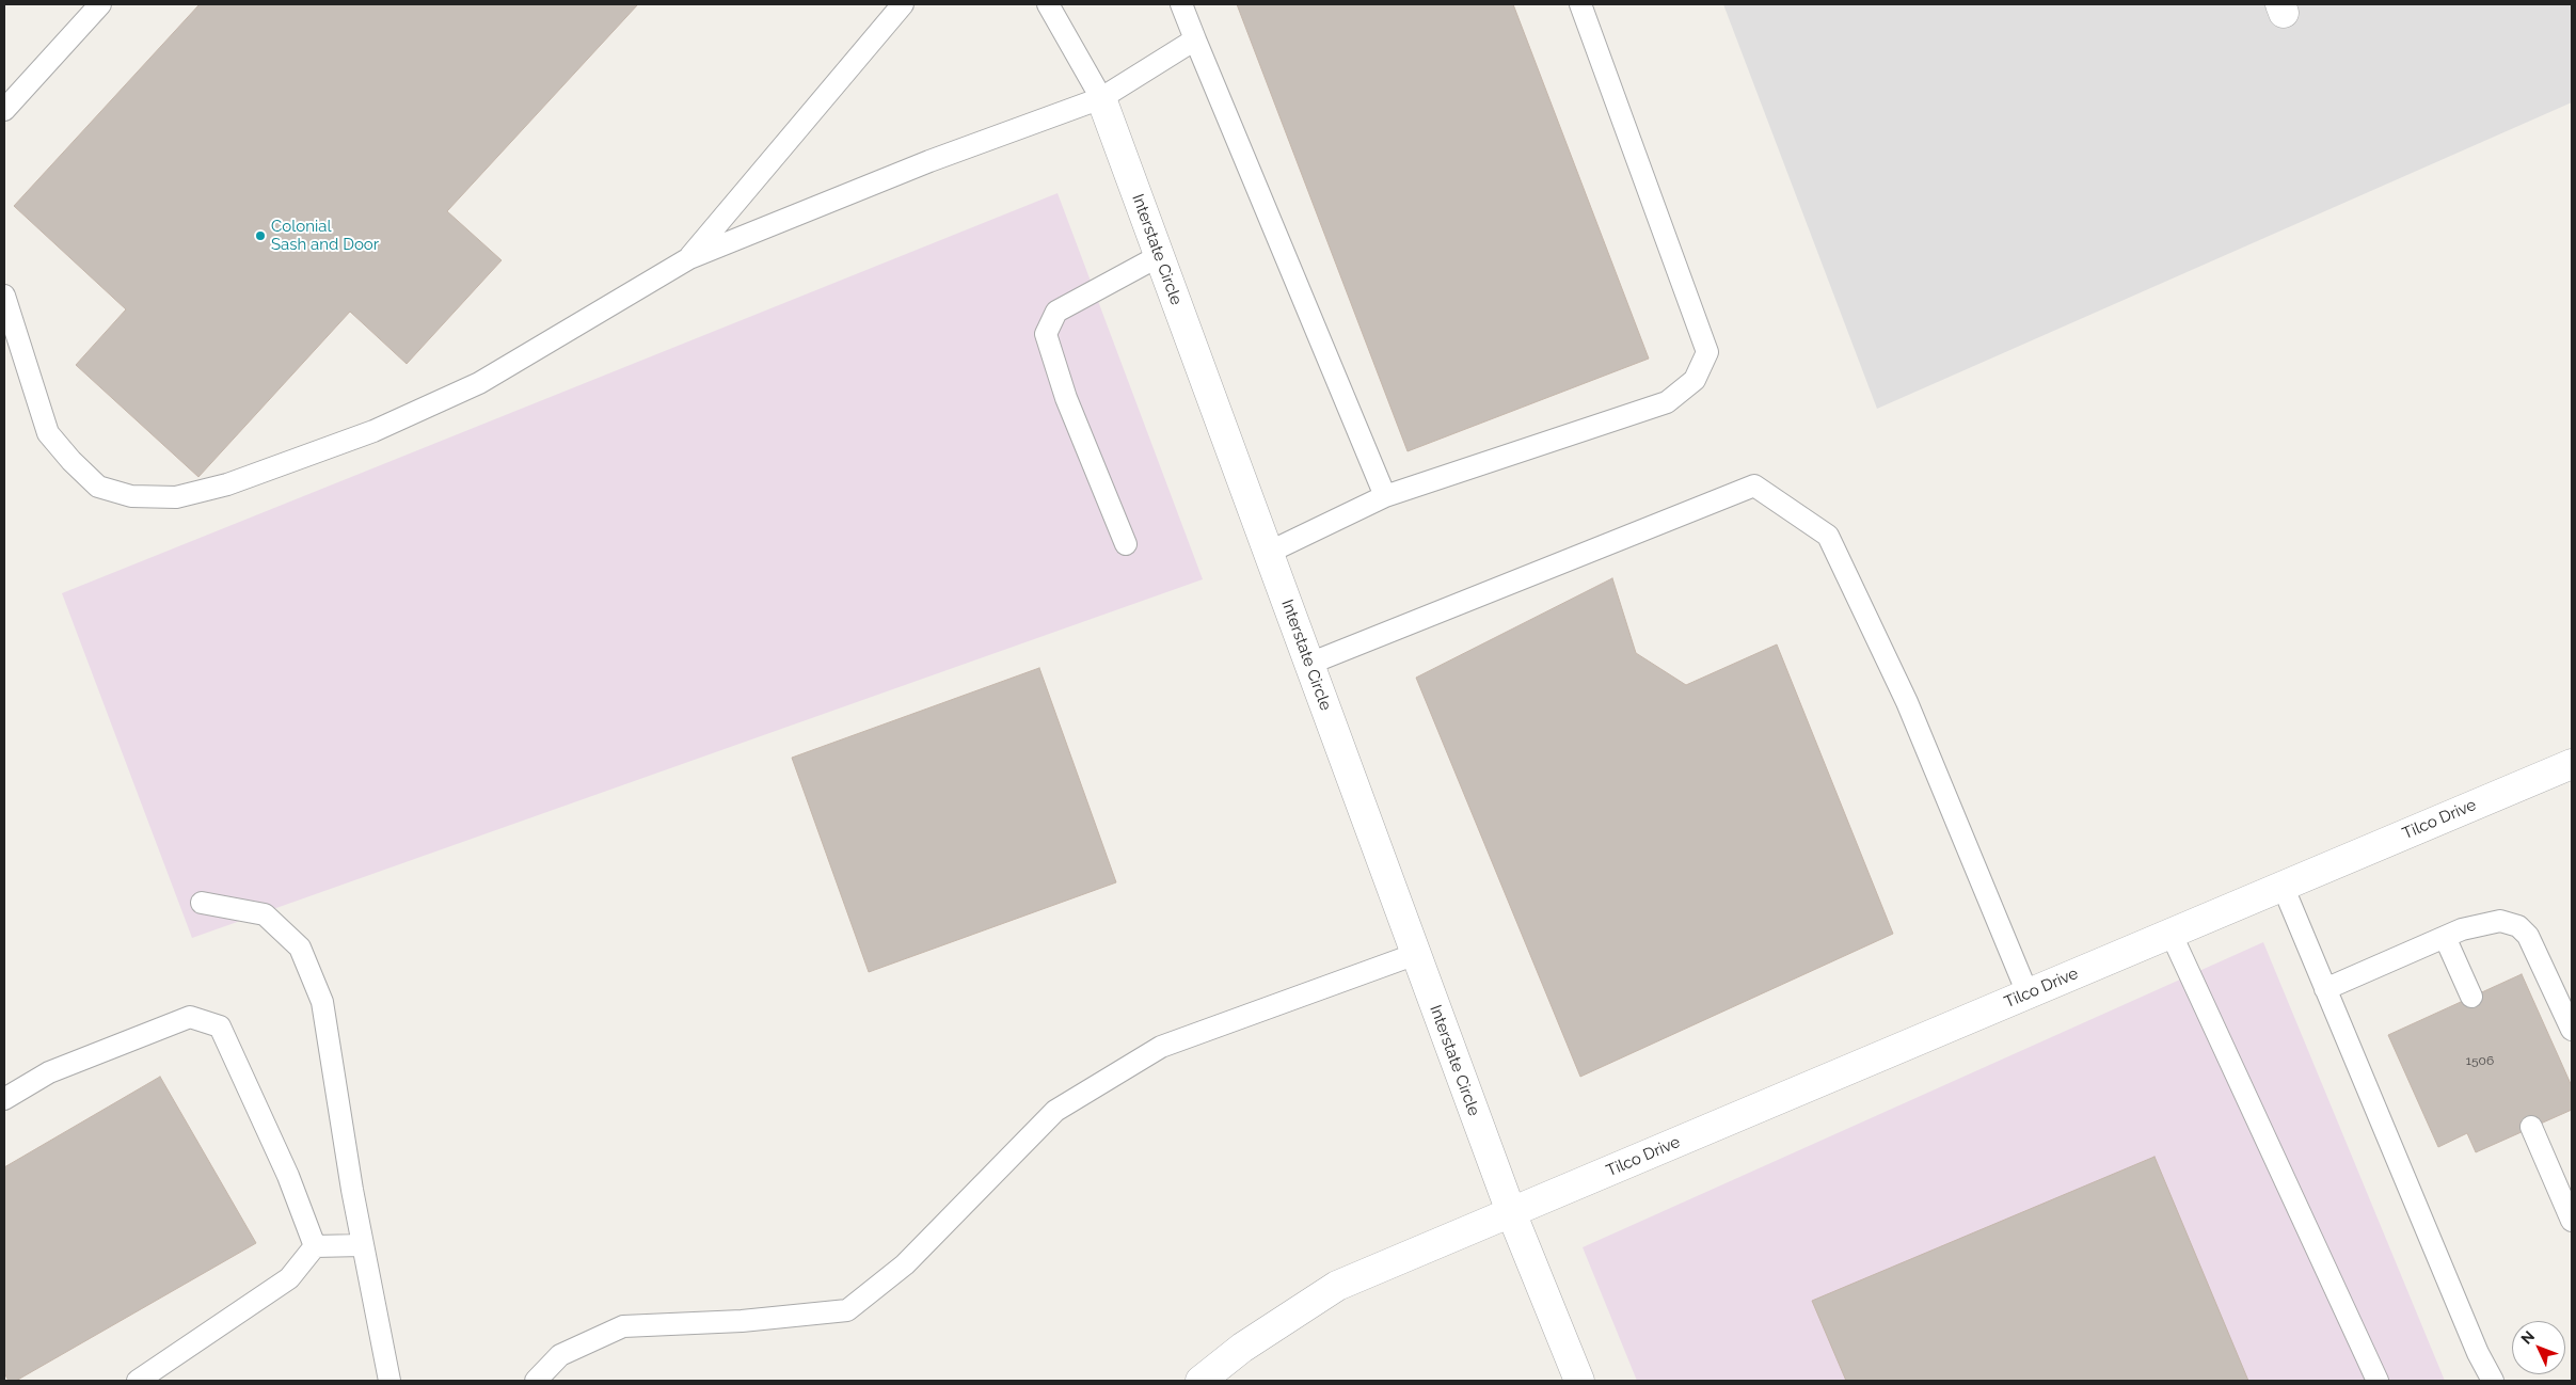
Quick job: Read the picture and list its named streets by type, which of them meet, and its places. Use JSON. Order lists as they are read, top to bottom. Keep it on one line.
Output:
{"streets":{"street":["Interstate Circle","Tilco Drive"]},"crossings":[["Interstate Circle","Tilco Drive"]],"places":["Colonial Sash and Door"],"house_numbers":["1506"],"north":"top left"}
